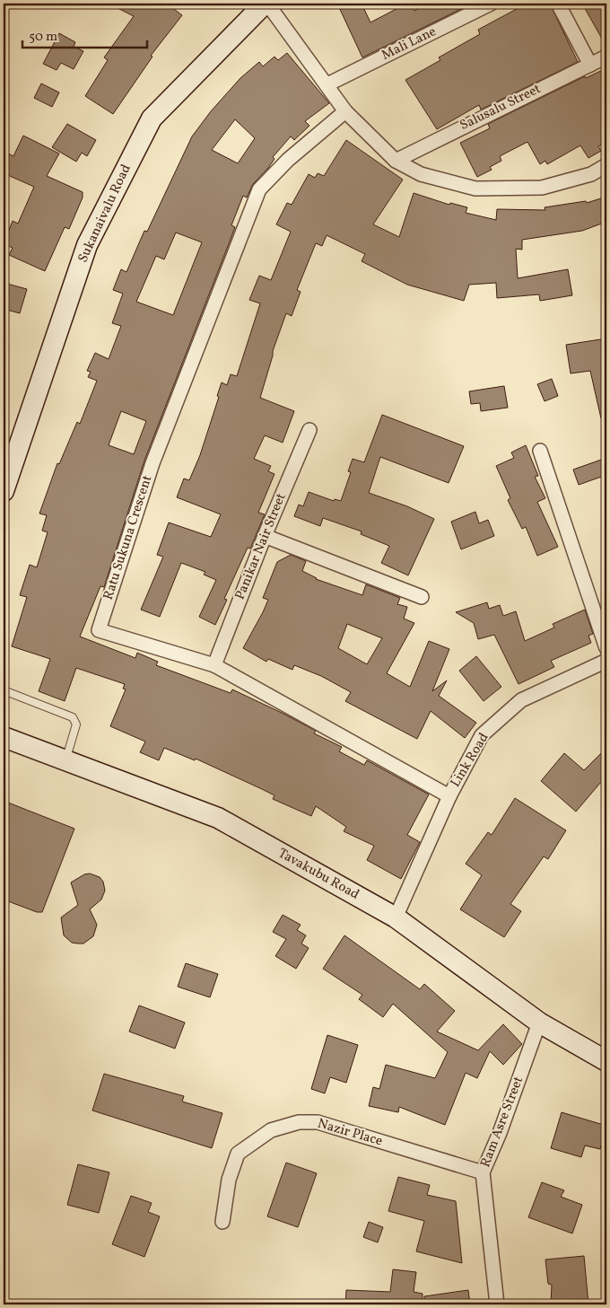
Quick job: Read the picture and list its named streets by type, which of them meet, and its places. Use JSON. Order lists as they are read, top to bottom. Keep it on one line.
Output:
{"streets":{"main road":["Sukanaivalu Road","Tavakubu Road"],"street":["Mali Lane","Salusalu Street","Ratu Sukuna Crescent","Panikar Nair Street","Link Road","Ram Asre Street","Nazir Place"]},"crossings":[["Ratu Sukuna Crescent","Panikar Nair Street"],["Ratu Sukuna Crescent","Link Road"],["Link Road","Tavakubu Road"],["Tavakubu Road","Ram Asre Street"],["Ram Asre Street","Nazir Place"]],"scale_bar":"50 m"}
